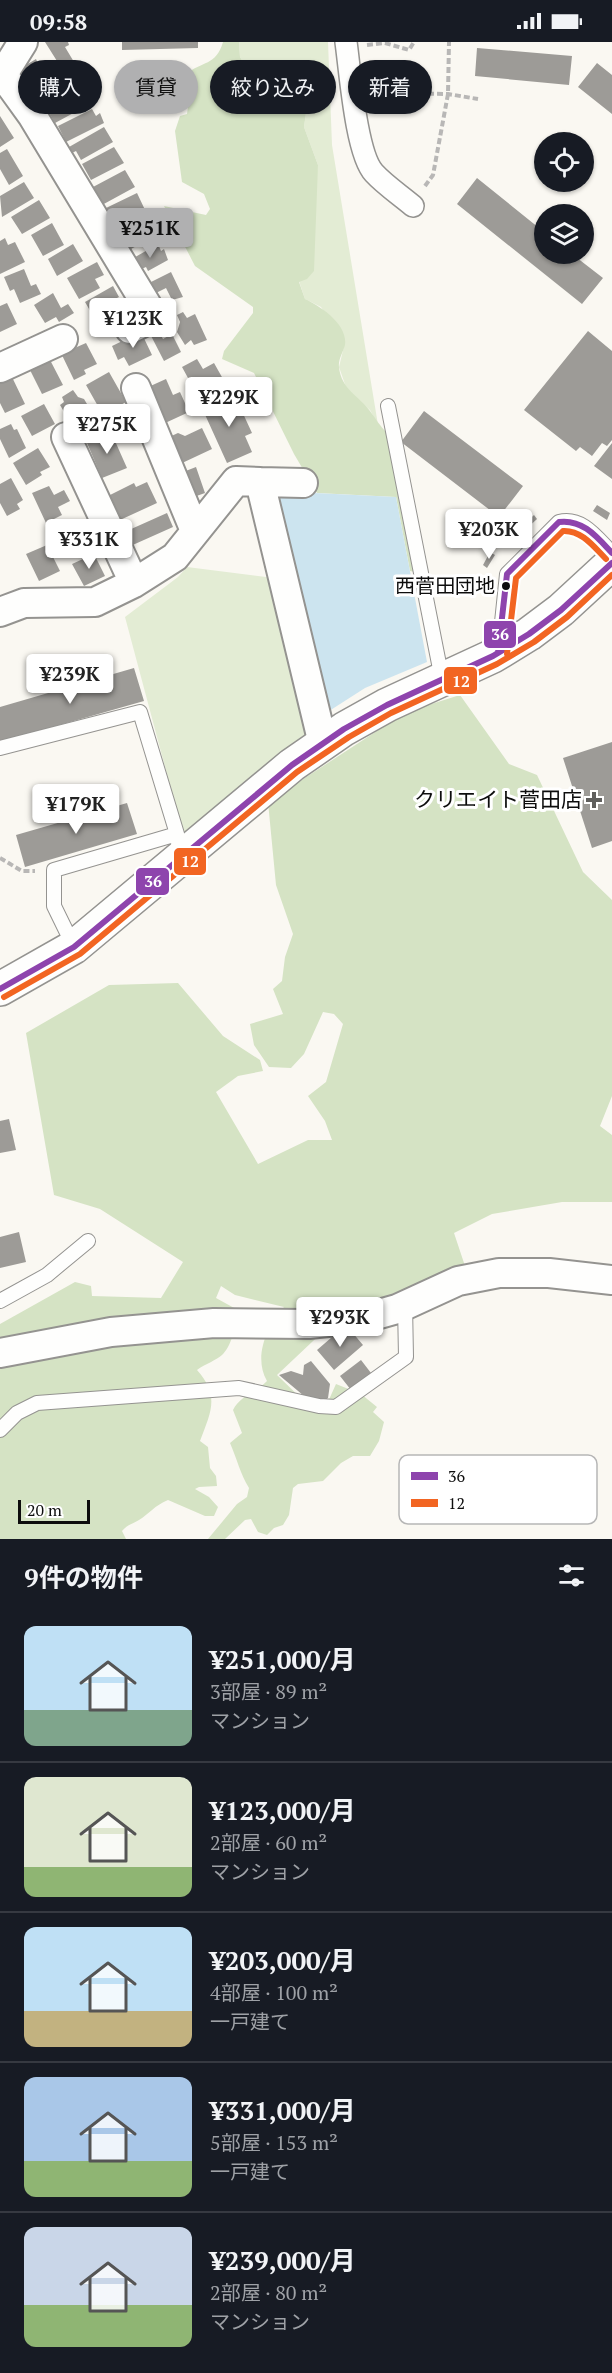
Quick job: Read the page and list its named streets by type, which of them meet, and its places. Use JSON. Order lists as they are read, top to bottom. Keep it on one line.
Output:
{"places":{"other":["西菅田団地"],"health":["クリエイト菅田店"]},"lines":["transit line 36","transit line 12"],"legend":["36","12"],"scale_bar":"20 m","page":{"status":"09:58","chip":["購入","賃貸","絞り込み","新着"],"price":["¥251K","¥123K","¥229K","¥275K","¥203K","¥331K","¥239K","¥179K","¥293K"],"scale":"20 m","heading":"9件の物件","list":[{"name":"¥251,000/月","note":"3部屋 · 89 m² · マンション"},{"name":"¥123,000/月","note":"2部屋 · 60 m² · マンション"},{"name":"¥203,000/月","note":"4部屋 · 100 m² · 一戸建て"},{"name":"¥331,000/月","note":"5部屋 · 153 m² · 一戸建て"},{"name":"¥239,000/月","note":"2部屋 · 80 m² · マンション"}]}}
